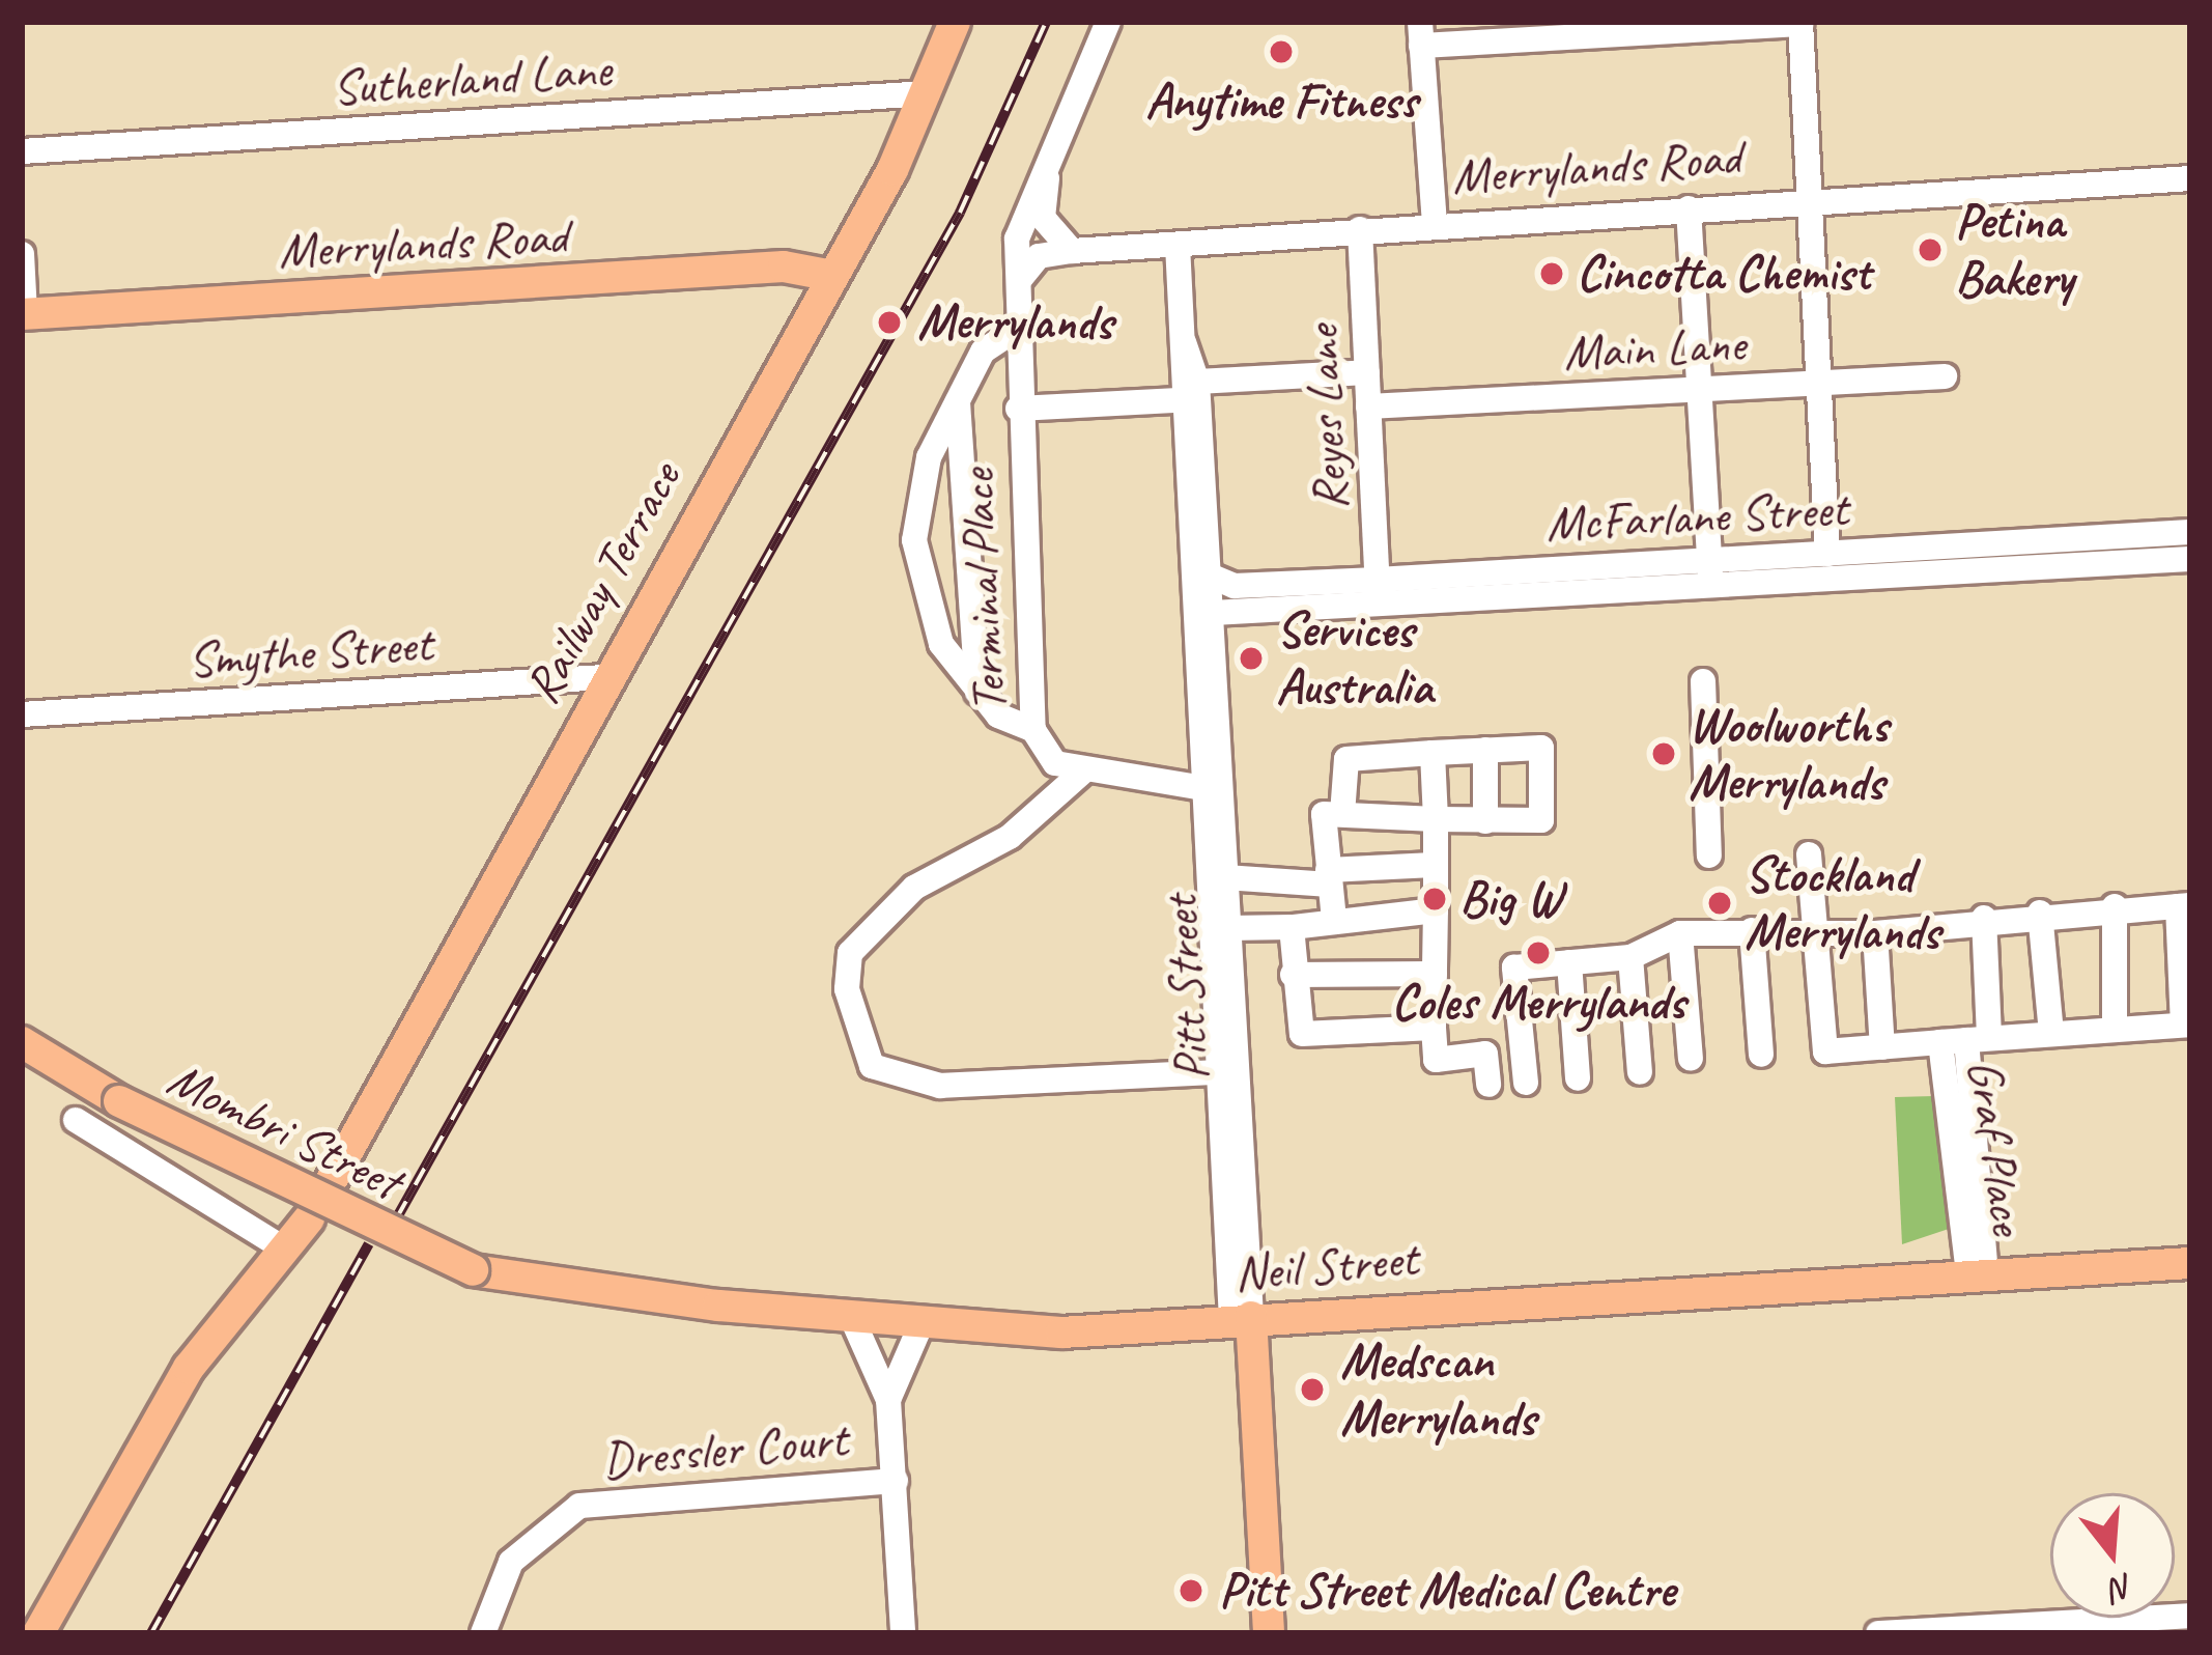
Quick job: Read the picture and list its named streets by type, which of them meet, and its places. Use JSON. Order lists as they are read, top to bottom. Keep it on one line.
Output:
{"streets":{"main road":["Merrylands Road","Railway Terrace","Pitt Street","Mombri Street","Neil Street"],"street":["Sutherland Lane","Main Lane","Reyes Lane","McFarlane Street","Terminal Place","Smythe Street","Graf Place","Dressler Court"]},"crossings":[["Sutherland Lane","Railway Terrace"],["Merrylands Road","Reyes Lane"],["Merrylands Road","Railway Terrace"],["Merrylands Road","Terminal Place"],["Merrylands Road","Pitt Street"],["Main Lane","Reyes Lane"],["Reyes Lane","McFarlane Street"],["McFarlane Street","Pitt Street"],["Railway Terrace","Smythe Street"],["Terminal Place","Pitt Street"],["Pitt Street","Neil Street"],["Mombri Street","Neil Street"],["Graf Place","Neil Street"]],"places":["Anytime Fitness","Petina Bakery","Cincotta Chemist","Merrylands","Services Australia","Woolworths Merrylands","Big W","Stockland Merrylands","Coles Merrylands","Medscan Merrylands","Pitt Street Medical Centre"],"north":"bottom"}
